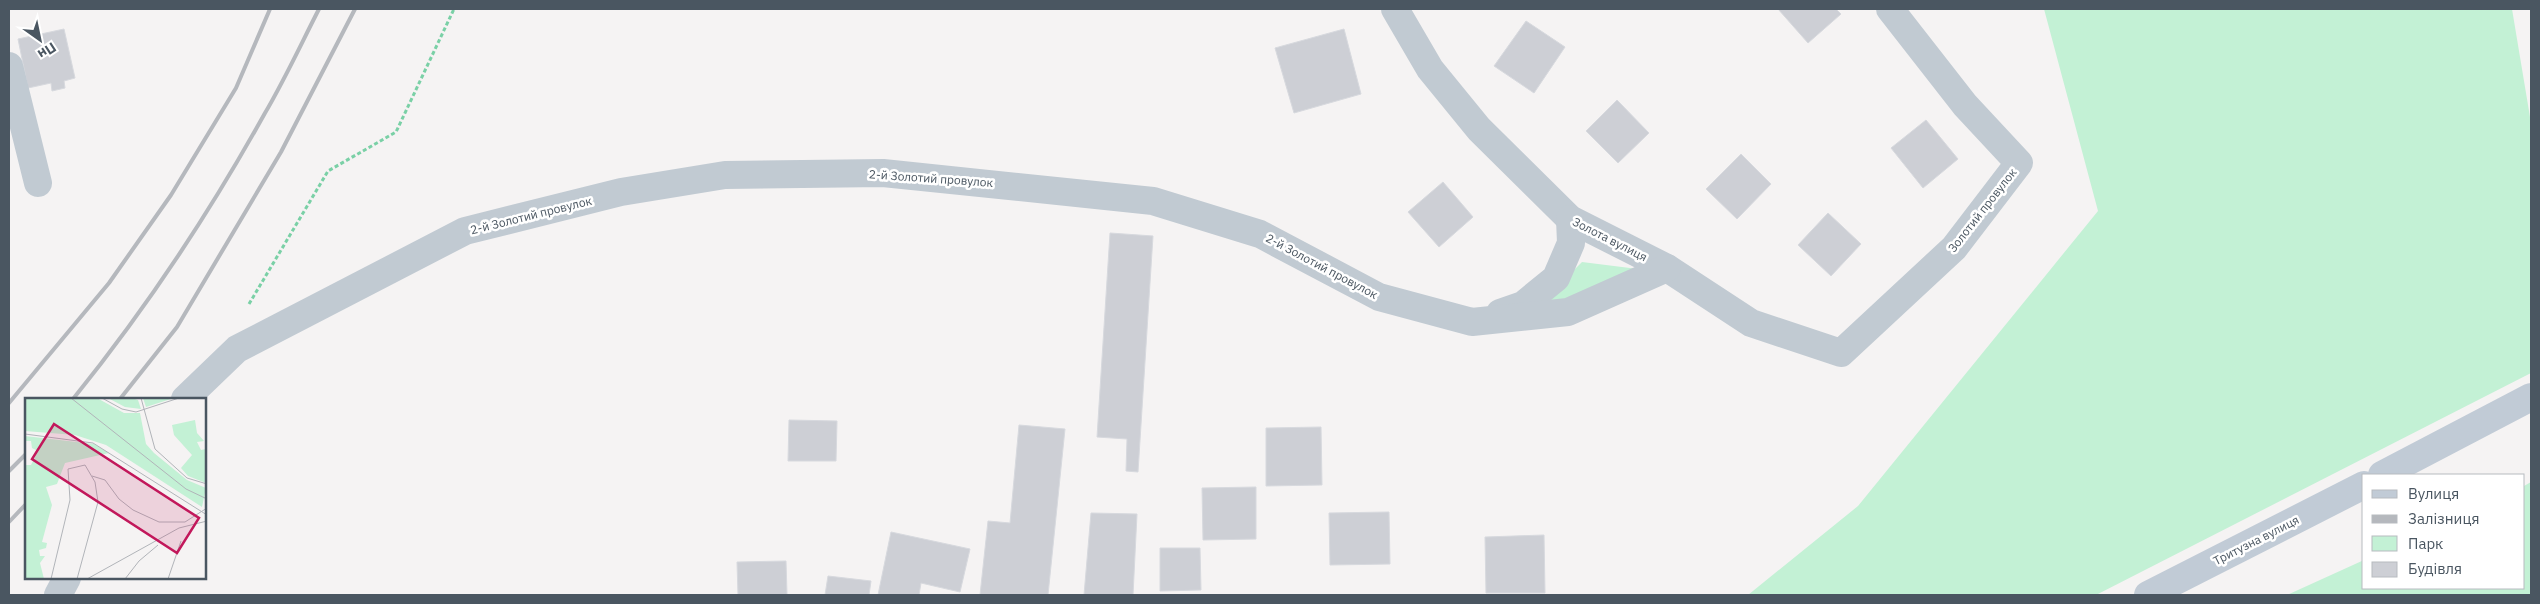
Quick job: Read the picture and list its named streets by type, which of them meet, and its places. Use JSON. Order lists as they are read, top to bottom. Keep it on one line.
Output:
{"streets":{"street":["2-й Золотий провулок","Золотий провулок","Золота вулиця","Тритузна вулиця"]},"crossings":[["2-й Золотий провулок","Золота вулиця"],["Золотий провулок","Золота вулиця"]],"legend":["Вулиця","Залізниця","Парк","Будівля"],"north":"bottom right"}
